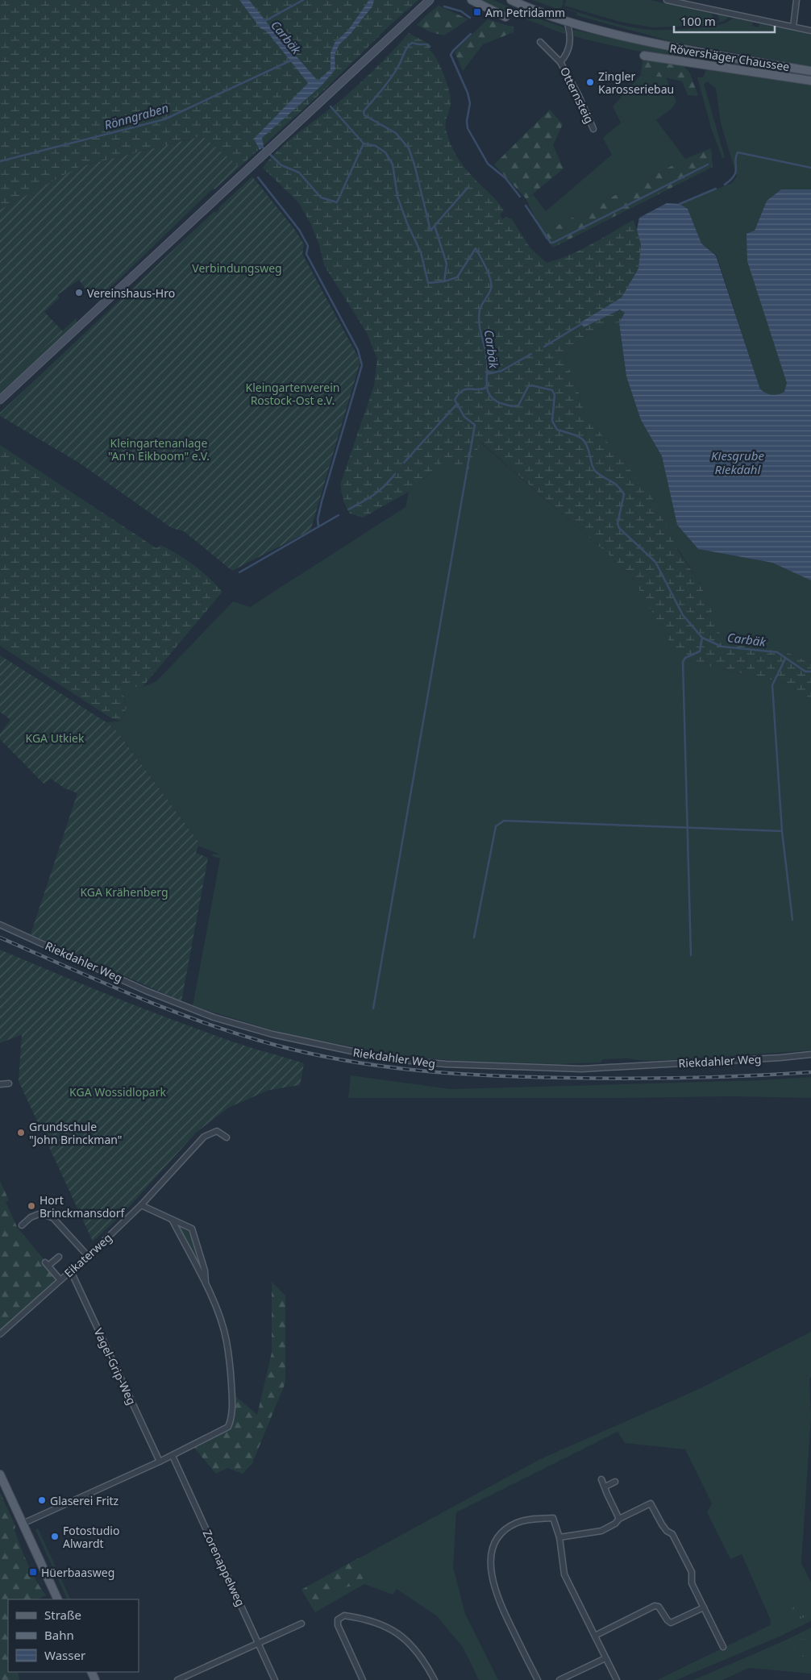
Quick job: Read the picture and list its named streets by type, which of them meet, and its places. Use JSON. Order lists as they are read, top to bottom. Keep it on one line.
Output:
{"streets":{"main road":["Rövershäger Chaussee"],"street":["Otternsteig","Riekdahler Weg","Eikaterweg","Vagel-Grip-Weg","Zorenappelweg"]},"crossings":[["Rövershäger Chaussee","Otternsteig"],["Eikaterweg","Vagel-Grip-Weg"]],"water":["Carbäk","Rönngraben","Kiesgrube Riekdahl"],"parks":["Verbindungsweg","Kleingartenverein Rostock-Ost e.V.","Kleingartenanlage \"An'n Eikboom\" e.V.","KGA Utkiek","KGA Krähenberg","KGA Wossidlopark"],"places":{"transit":["Am Petridamm","Hüerbaasweg"],"other":["Zingler Karosseriebau","Vereinshaus-Hro","Grundschule \"John Brinckman\"","Hort Brinckmansdorf","Glaserei Fritz","Fotostudio Alwardt"]},"legend":["Straße","Bahn","Wasser"],"scale_bar":"100 m"}
